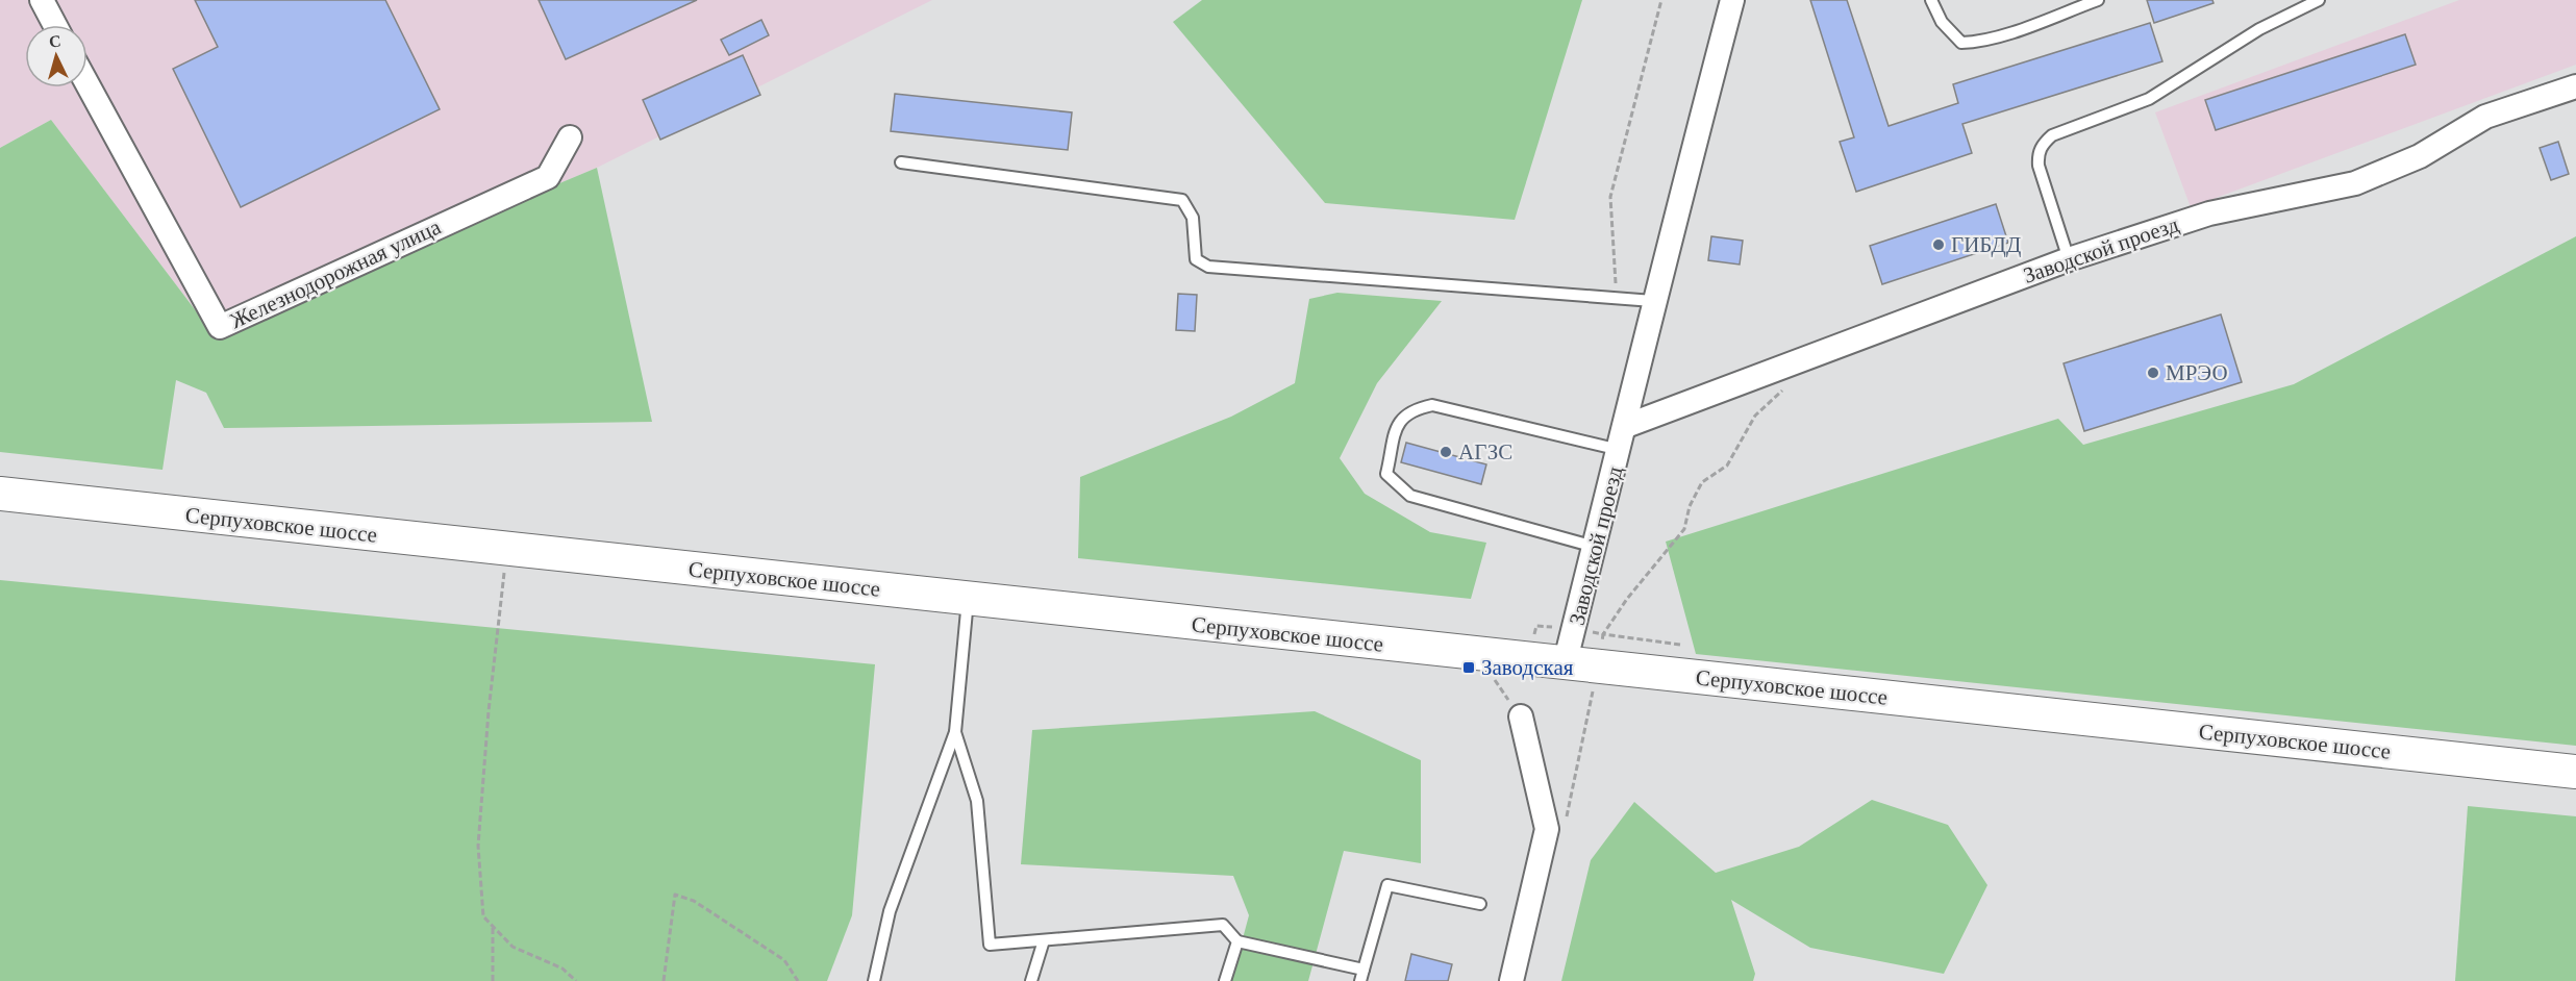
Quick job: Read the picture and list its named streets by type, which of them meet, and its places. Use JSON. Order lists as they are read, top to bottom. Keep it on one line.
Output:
{"streets":{"main road":["Серпуховское шоссе"],"street":["Заводской проезд","Железнодорожная улица"]},"crossings":[["Заводской проезд","Серпуховское шоссе"]],"places":{"other":["ГИБДД","МРЭО","АГЗС"],"transit":["Заводская"]},"north":"top"}
